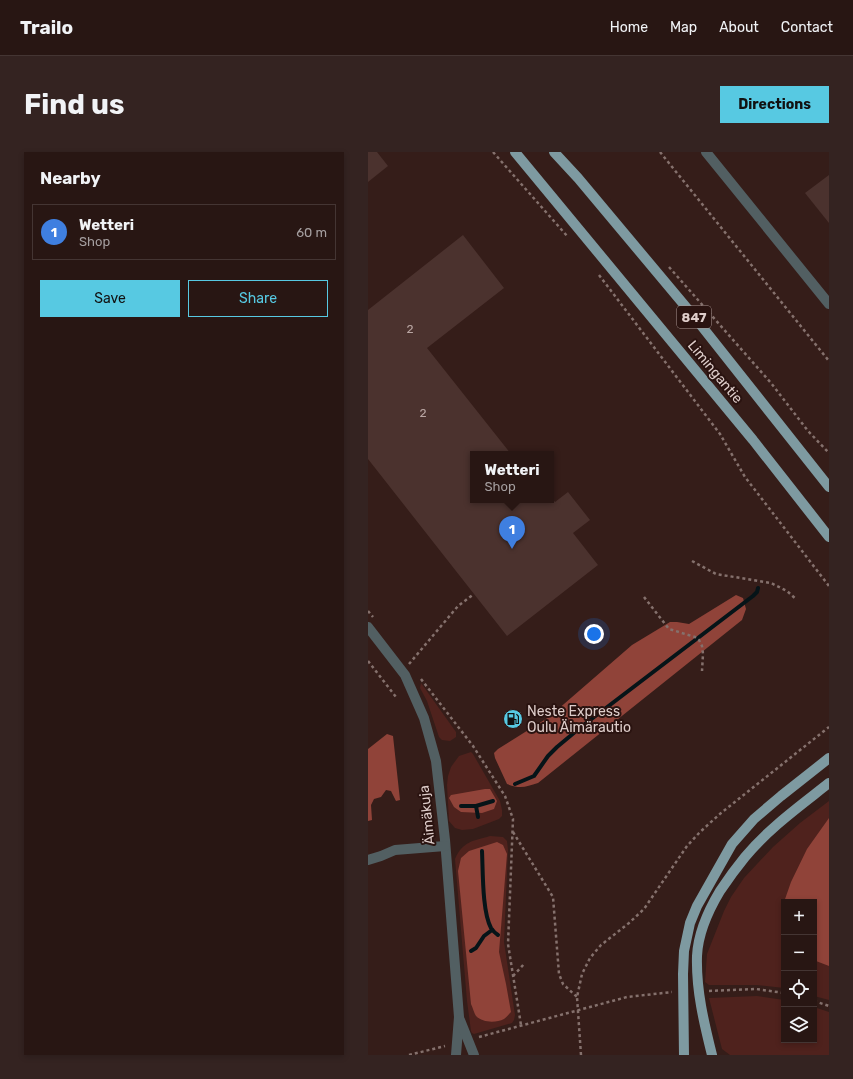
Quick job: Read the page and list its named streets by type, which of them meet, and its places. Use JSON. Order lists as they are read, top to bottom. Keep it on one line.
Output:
{"streets":{"main road":["847","Limingantie"],"street":["Äimäkuja"]},"places":{"fuel station":["Neste Express Oulu Äimärautio"]},"house_numbers":["2","2"],"page":{"header":"Trailo","nav":["Home","Map","About","Contact"],"buttons":["Directions",["Save","Share"]],"title":"Find us","heading":"Nearby","list":[{"mark":"1","name":"Wetteri","note":"Shop","value":"60 m"}],"popup":["Wetteri","Shop"],"pins":"1","map_buttons":["+","−"]}}
